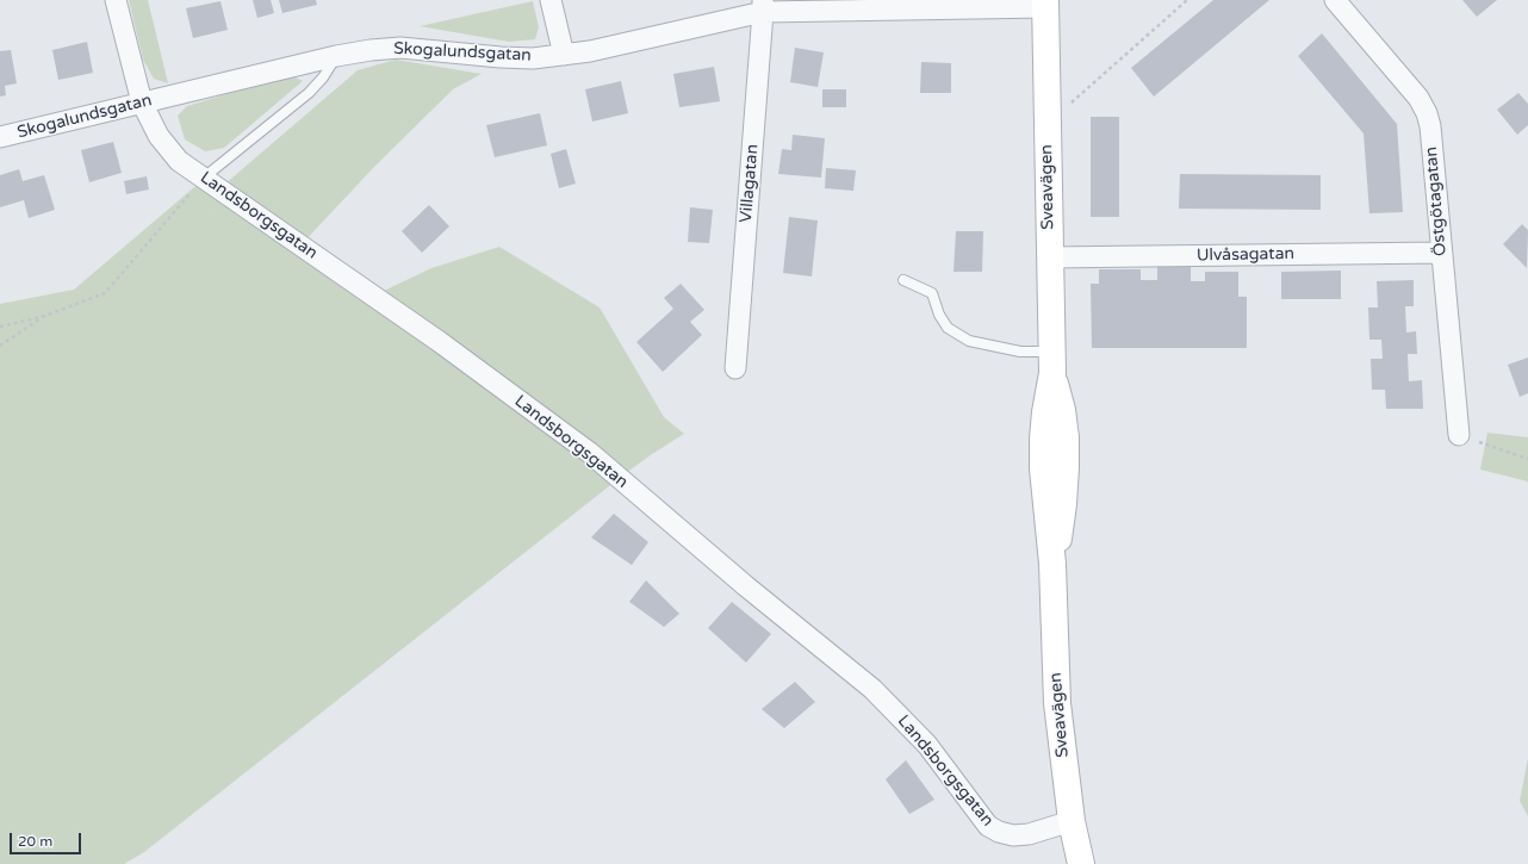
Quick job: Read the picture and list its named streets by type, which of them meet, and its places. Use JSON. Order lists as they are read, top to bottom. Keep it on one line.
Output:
{"streets":{"main road":["Sveavägen"],"street":["Skogalundsgatan","Villagatan","Östgötagatan","Landsborgsgatan","Ulvåsagatan"]},"crossings":[["Skogalundsgatan","Villagatan"],["Skogalundsgatan","Sveavägen"],["Skogalundsgatan","Landsborgsgatan"],["Sveavägen","Landsborgsgatan"],["Sveavägen","Ulvåsagatan"],["Östgötagatan","Ulvåsagatan"]],"scale_bar":"20 m"}
